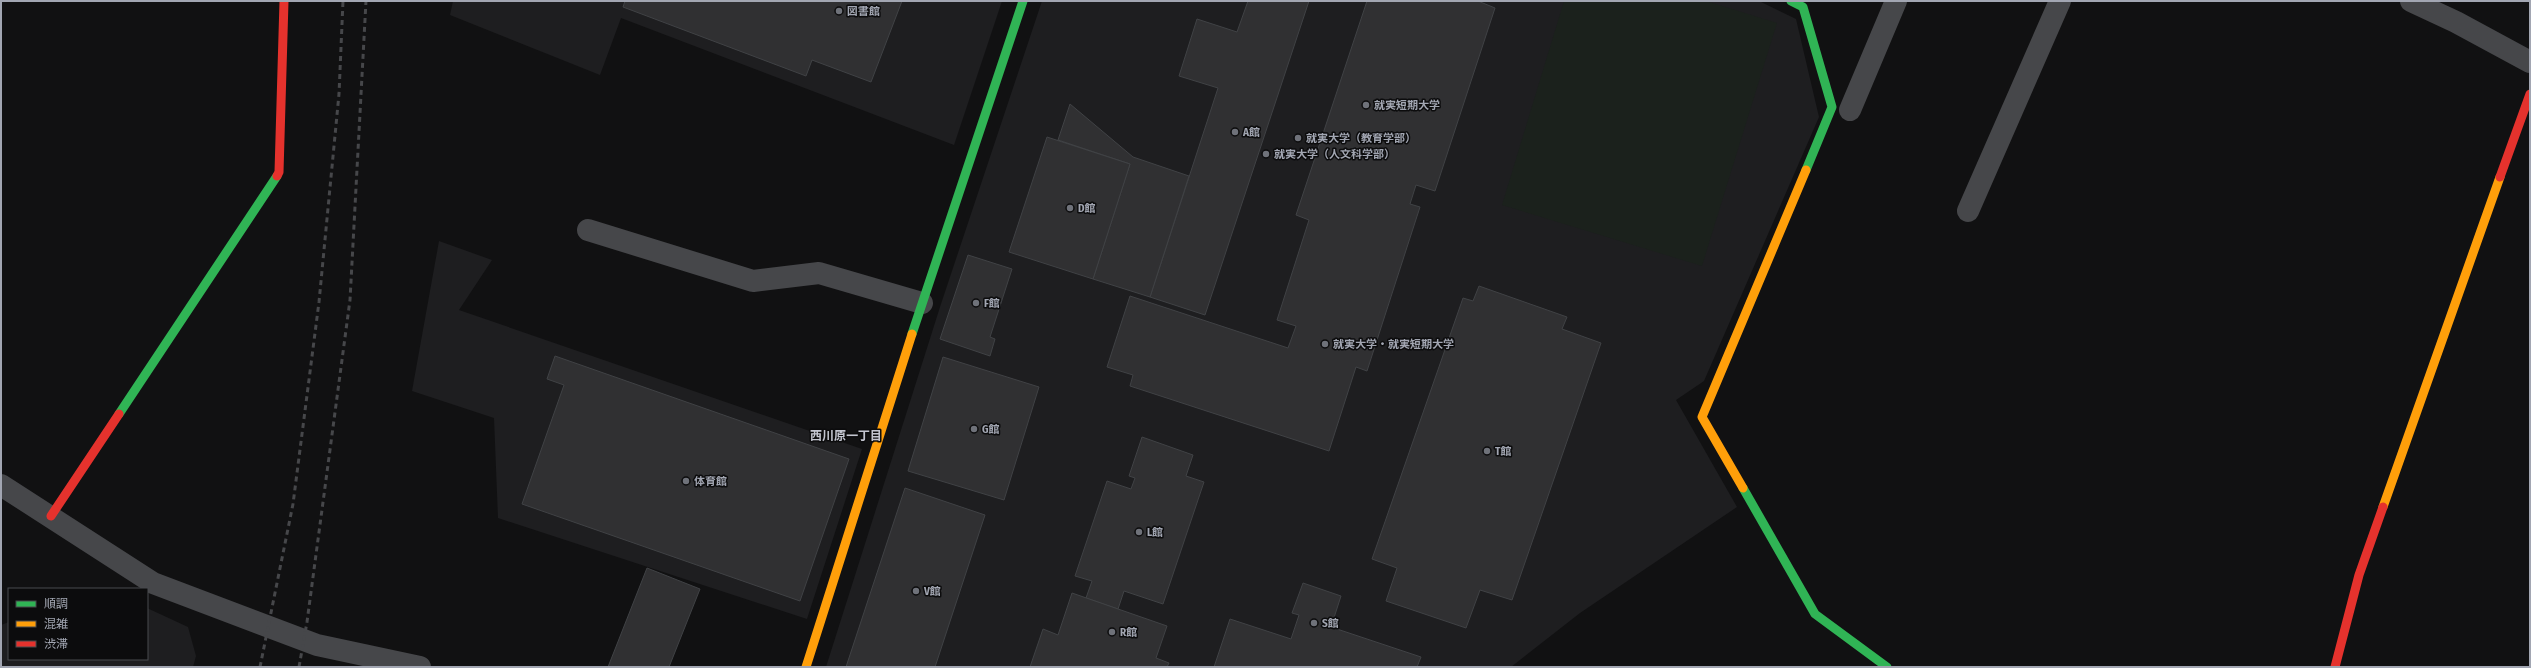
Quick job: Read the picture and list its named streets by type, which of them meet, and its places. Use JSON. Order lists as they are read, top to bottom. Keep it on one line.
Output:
{"districts":["西川原一丁目"],"places":["図書館","就実短期大学","A館","就実大学（教育学部）","就実大学（人文科学部）","D館","F館","就実大学・就実短期大学","G館","T館","体育館","L館","V館","S館","R館"],"legend":["順調","混雑","渋滞"]}
